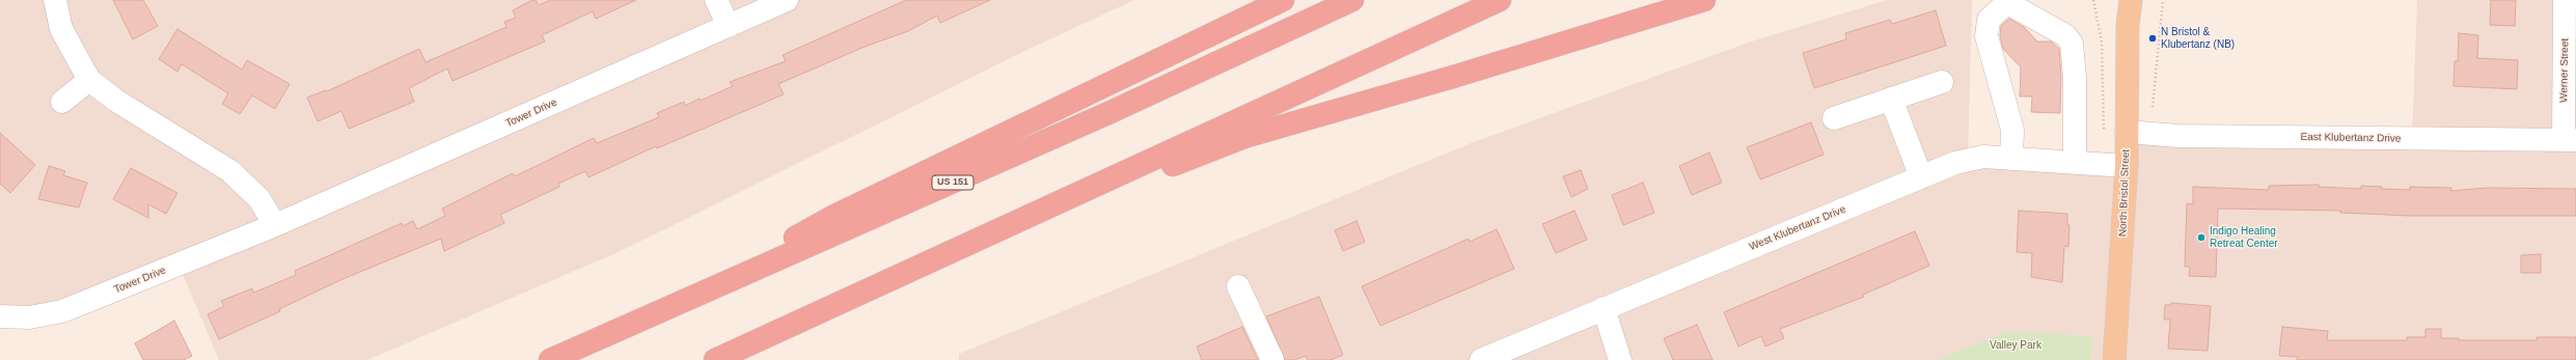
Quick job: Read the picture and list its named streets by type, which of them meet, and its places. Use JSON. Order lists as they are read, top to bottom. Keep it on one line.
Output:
{"streets":{"highway":["US 151"],"main road":["North Bristol Street"],"street":["Werner Street","Tower Drive","East Klubertanz Drive","West Klubertanz Drive"]},"crossings":[["Werner Street","East Klubertanz Drive"],["East Klubertanz Drive","North Bristol Street"],["North Bristol Street","West Klubertanz Drive"]],"parks":["Valley Park"],"places":["N Bristol & Klubertanz (NB)","Indigo Healing Retreat Center"]}
